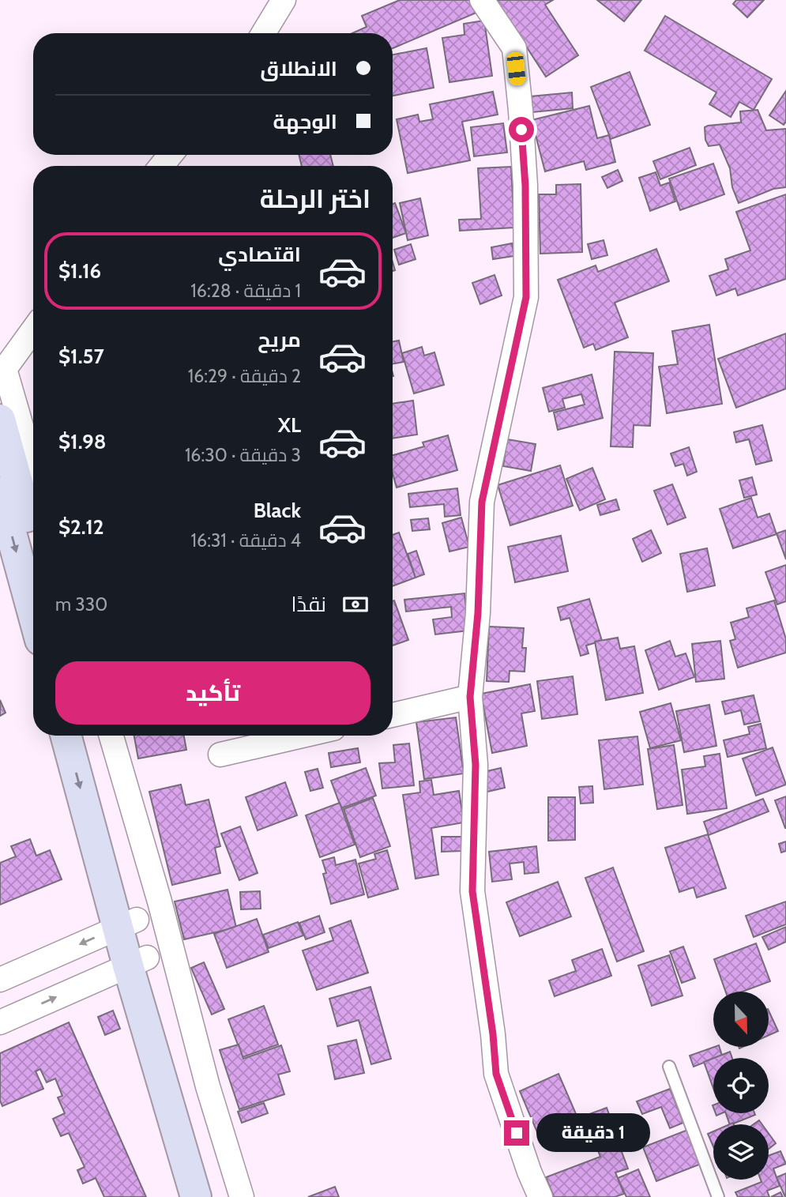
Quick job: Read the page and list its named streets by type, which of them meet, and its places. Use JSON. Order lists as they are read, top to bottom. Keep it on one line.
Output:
{"north":"bottom","page":{"banner":["الانطلاق","الوجهة"],"heading":"اختر الرحلة","list":[{"name":"اقتصادي","note":"1 دقيقة · 16:28","value":"$1.16"},{"name":"مريح","note":"2 دقيقة · 16:29","value":"$1.57"},{"name":"XL","note":"3 دقيقة · 16:30","value":"$1.98"},{"name":"Black","note":"4 دقيقة · 16:31","value":"$2.12"}],"pay":["نقدًا","330 m"],"buttons":"تأكيد","bubble":"1 دقيقة"}}
